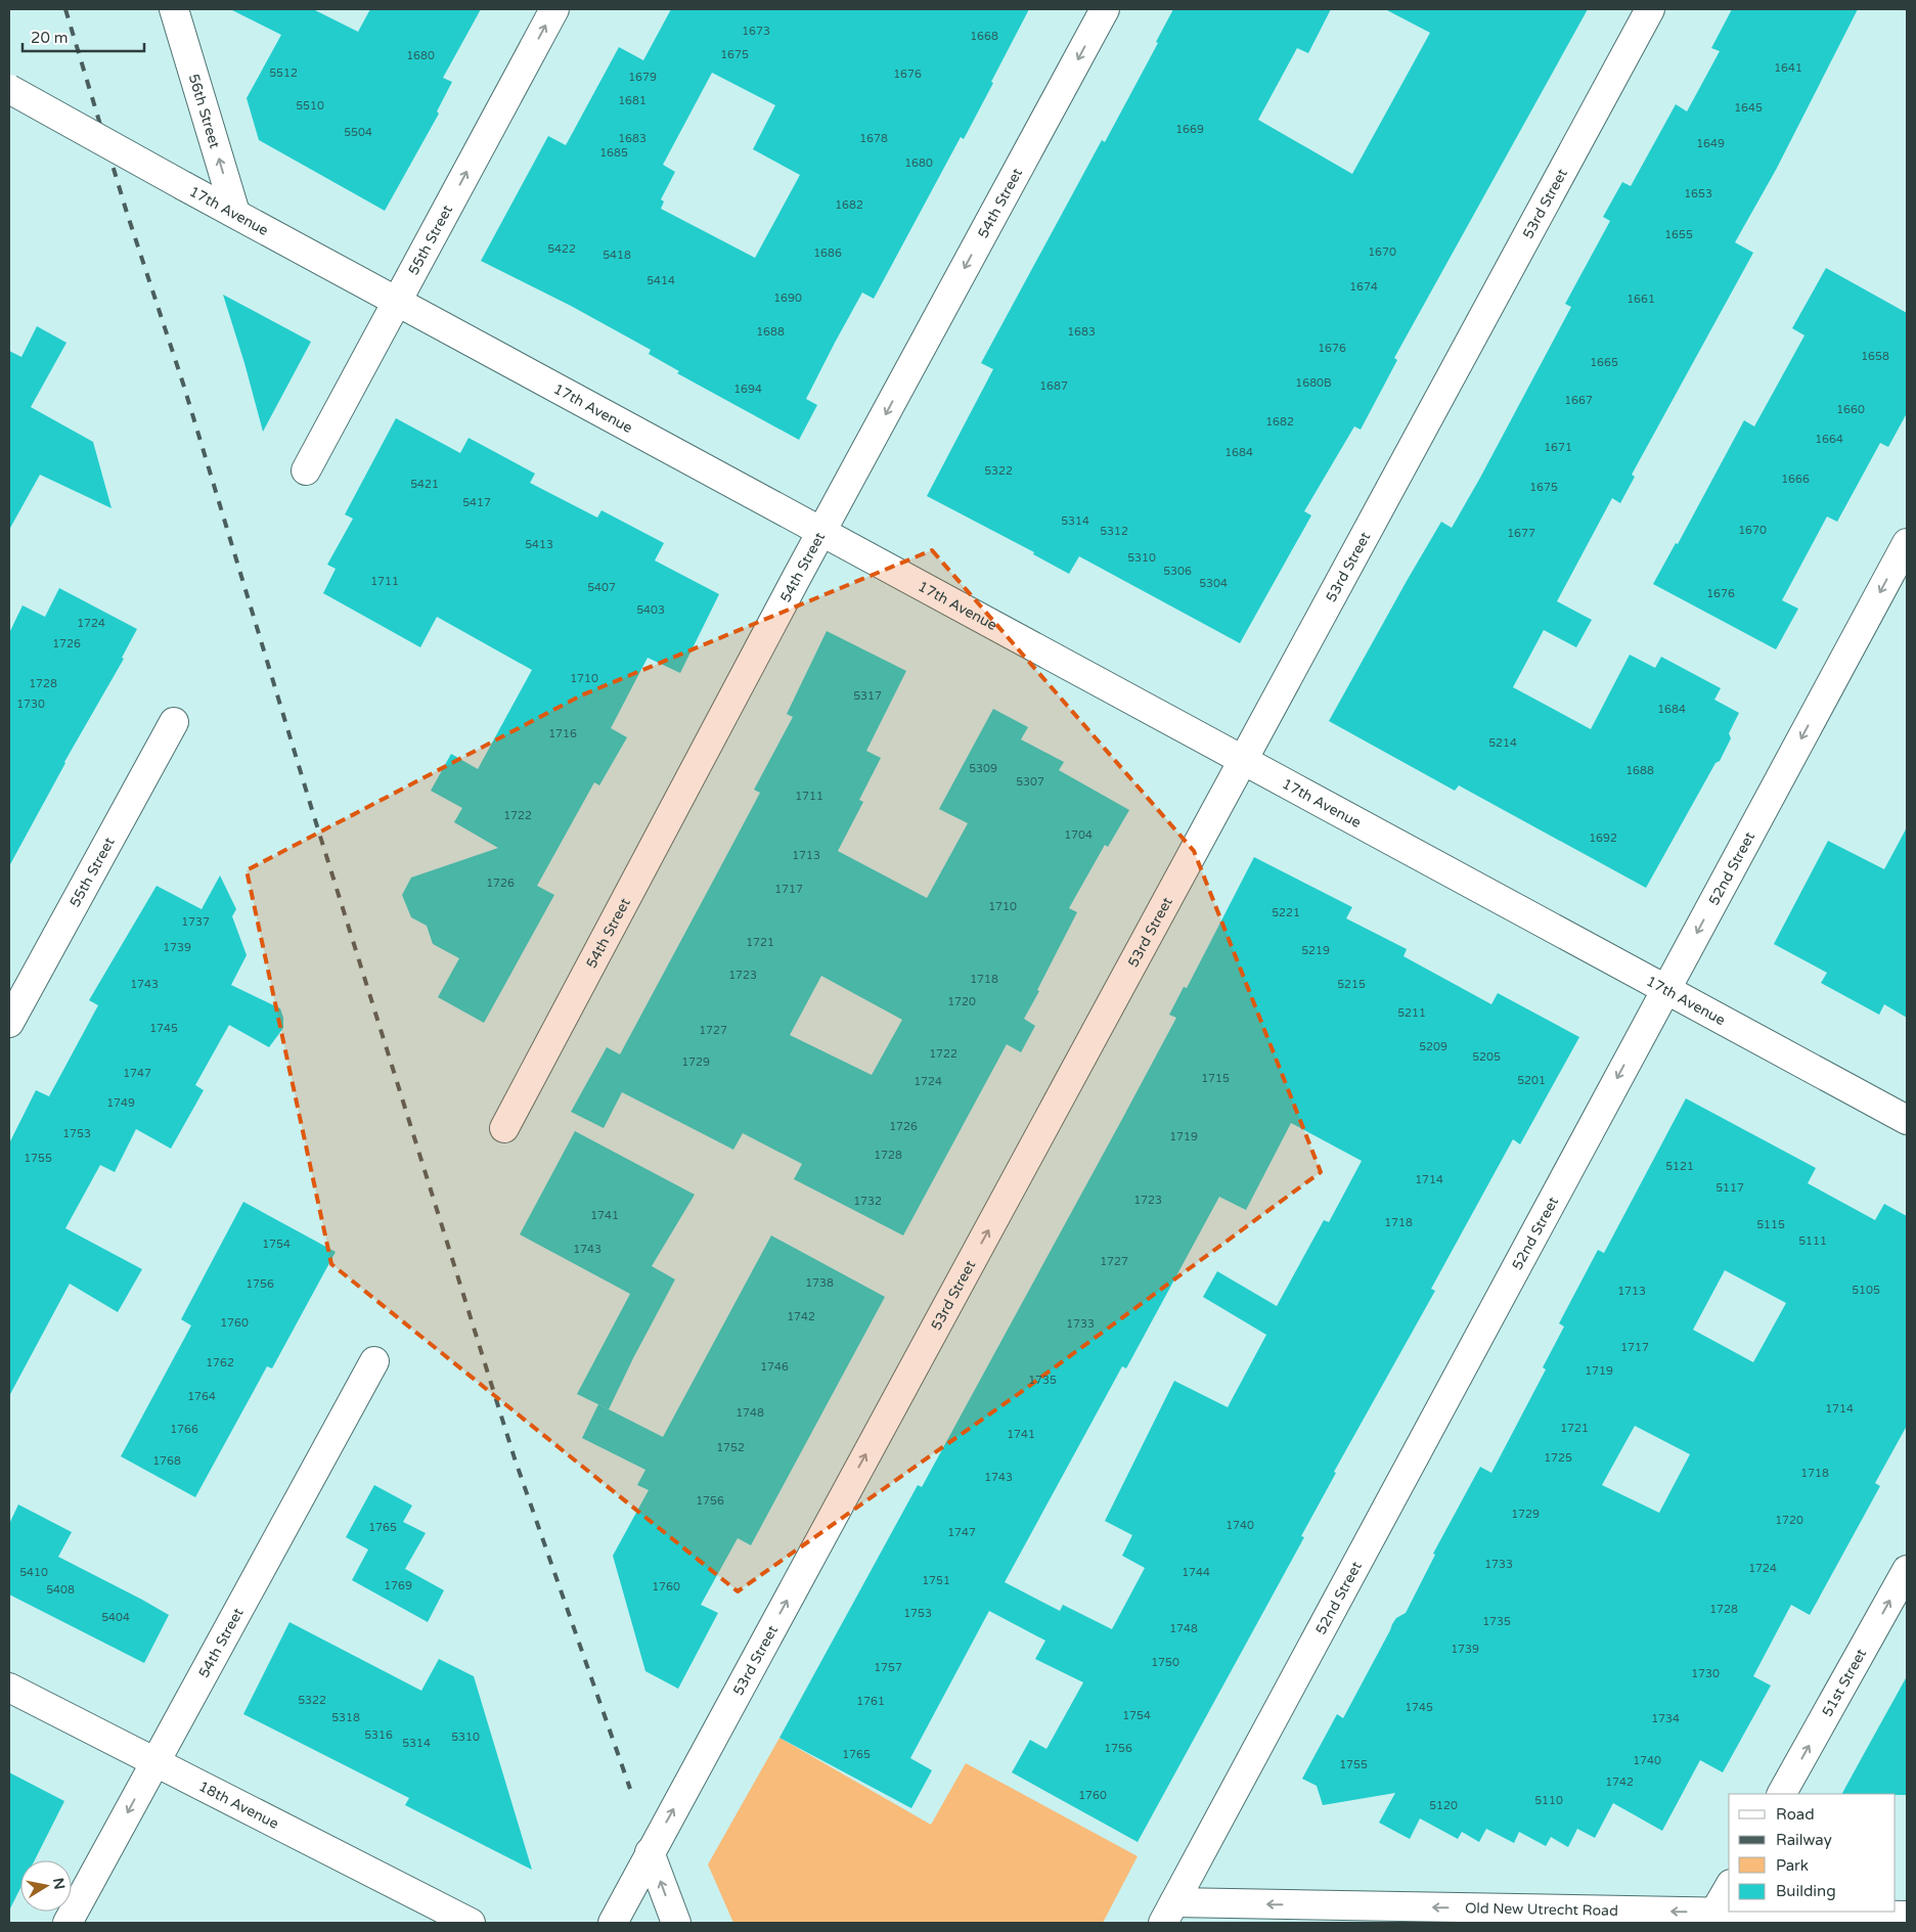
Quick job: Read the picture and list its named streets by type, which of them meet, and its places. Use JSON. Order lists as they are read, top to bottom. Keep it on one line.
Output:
{"streets":{"street":["56th Street","53rd Street","54th Street","17th Avenue","55th Street","52nd Street","51st Street","18th Avenue","Old New Utrecht Road"]},"crossings":[["56th Street","17th Avenue"],["53rd Street","17th Avenue"],["54th Street","17th Avenue"],["54th Street","18th Avenue"],["17th Avenue","55th Street"],["17th Avenue","52nd Street"],["52nd Street","Old New Utrecht Road"]],"one_way":["56th Street","53rd Street","54th Street","55th Street","52nd Street","51st Street","Old New Utrecht Road"],"house_numbers":["1673","1668","1675","1680","1641","5512","1676","1679","1681","5510","1645","1669","5504","1683","1678","1649","1685","1680","1653","1682","1655","5422","1670","1686","5418","5414","1674","1690","1661","1688","1683","1676","1658","1665","1680B","1687","1694","1667","1660","1682","1664","1671","1684","5322","1666","5421","1675","5417","5314","1670","5312","1677","5413","5310","5306","1711","5304","5407","1676","5403","1724","1726","1710","1728","5317","1730","1684","1716","5214","5309","1688","5307","1711","1722","1704","1692","1713","1726","1717","1710","5221","1737","1721","1739","5219","1723","1718","1743","5215","1720","5211","1745","1727","5209","1722","5205","1729","1747","1715","5201","1724","1749","1726","1753","1719","1728","1755","5121","1714","5117","1723","1732","1741","1718","5115","5111","1754","1743","1727","1738","1756","5105","1713","1742","1760","1733","1717","1762","1746","1719","1735","1764","1714","1748","1721","1766","1741","1752","1725","1768","1718","1743","1756","1729","1720","1740","1765","1747","1733","1724","5410","1744","1751","1769","1760","5408","1728","1753","5404","1735","1748","1739","1750","1757","1730","5322","1761","1745","1754","5318","1734","5316","5310","5314","1756","1765","1740","1755","1742","1760","5110","5120"],"legend":["Road","Railway","Park","Building"],"scale_bar":"20 m","north":"right"}
